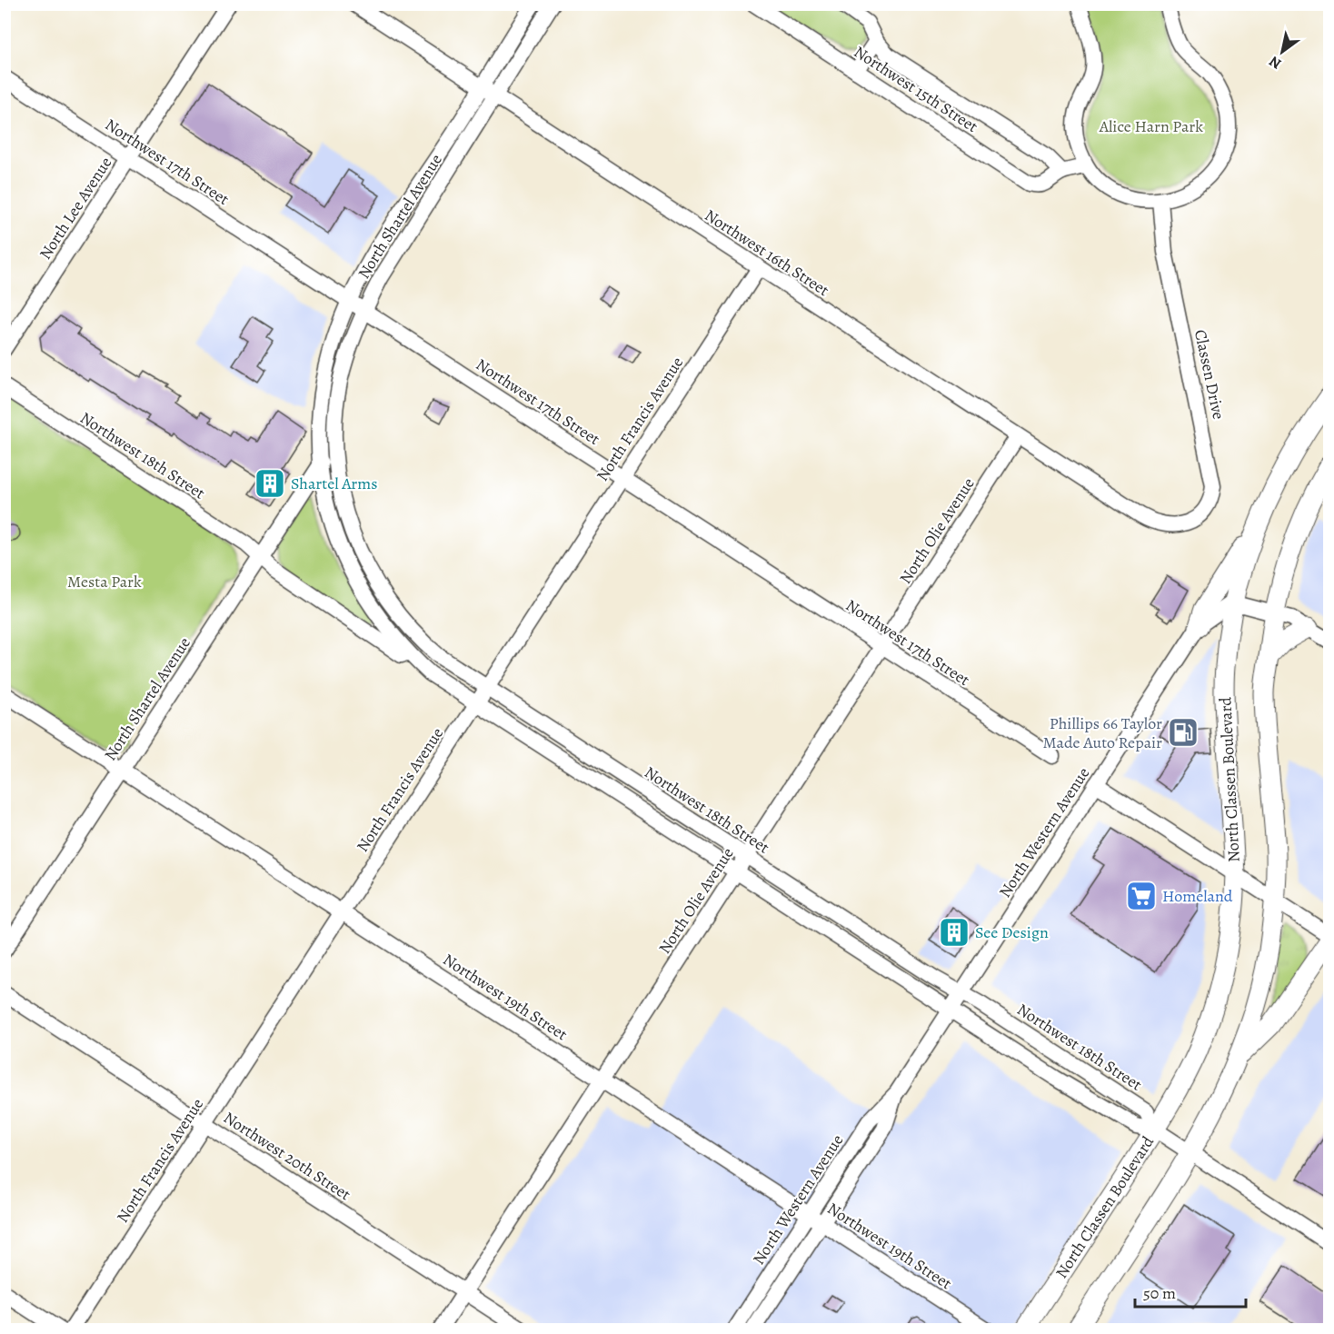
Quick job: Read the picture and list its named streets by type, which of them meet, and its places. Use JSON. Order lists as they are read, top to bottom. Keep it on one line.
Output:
{"streets":{"main road":["North Classen Boulevard"],"street":["Northwest 15th Street","Northwest 17th Street","North Lee Avenue","North Shartel Avenue","Northwest 16th Street","Classen Drive","North Francis Avenue","Northwest 18th Street","North Olie Avenue","North Western Avenue","Northwest 19th Street","Northwest 20th Street"]},"crossings":[["Northwest 17th Street","North Lee Avenue"],["Northwest 17th Street","North Shartel Avenue"],["Northwest 17th Street","North Francis Avenue"],["Northwest 17th Street","North Olie Avenue"],["North Shartel Avenue","Northwest 16th Street"],["North Shartel Avenue","Northwest 18th Street"],["North Shartel Avenue","Northwest 19th Street"],["Northwest 16th Street","Classen Drive"],["Northwest 16th Street","North Francis Avenue"],["Northwest 16th Street","North Olie Avenue"],["North Francis Avenue","Northwest 18th Street"],["North Francis Avenue","Northwest 19th Street"],["North Francis Avenue","Northwest 20th Street"],["Northwest 18th Street","North Olie Avenue"],["Northwest 18th Street","North Classen Boulevard"],["Northwest 18th Street","North Western Avenue"],["North Olie Avenue","Northwest 19th Street"],["North Olie Avenue","Northwest 20th Street"],["North Classen Boulevard","North Western Avenue"],["North Western Avenue","Northwest 19th Street"]],"parks":["Alice Harn Park","Mesta Park"],"places":{"building":["Shartel Arms","See Design"],"fuel station":["Phillips 66 Taylor Made Auto Repair"],"supermarket":["Homeland"]},"scale_bar":"50 m","north":"bottom left"}
